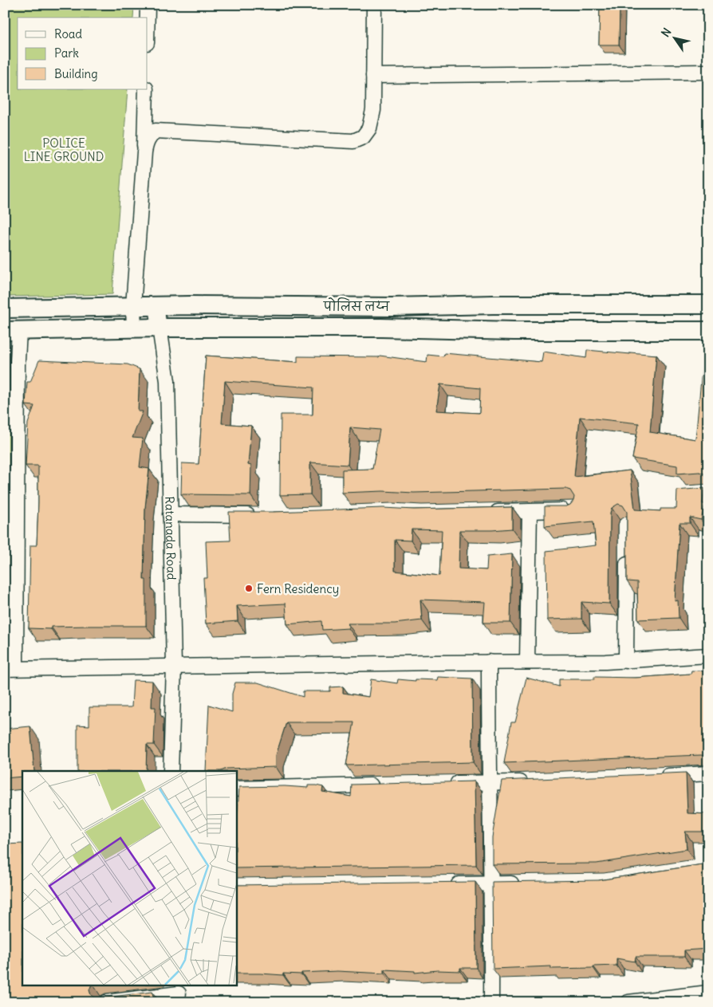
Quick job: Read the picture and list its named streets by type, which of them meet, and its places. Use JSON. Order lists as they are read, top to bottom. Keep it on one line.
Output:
{"streets":{"street":["पोलिस लय्न","Ratanada Road"]},"crossings":[["पोलिस लय्न","Ratanada Road"]],"parks":["POLICE LINE GROUND"],"places":["Fern Residency"],"legend":["Road","Park","Building"],"north":"top left"}
